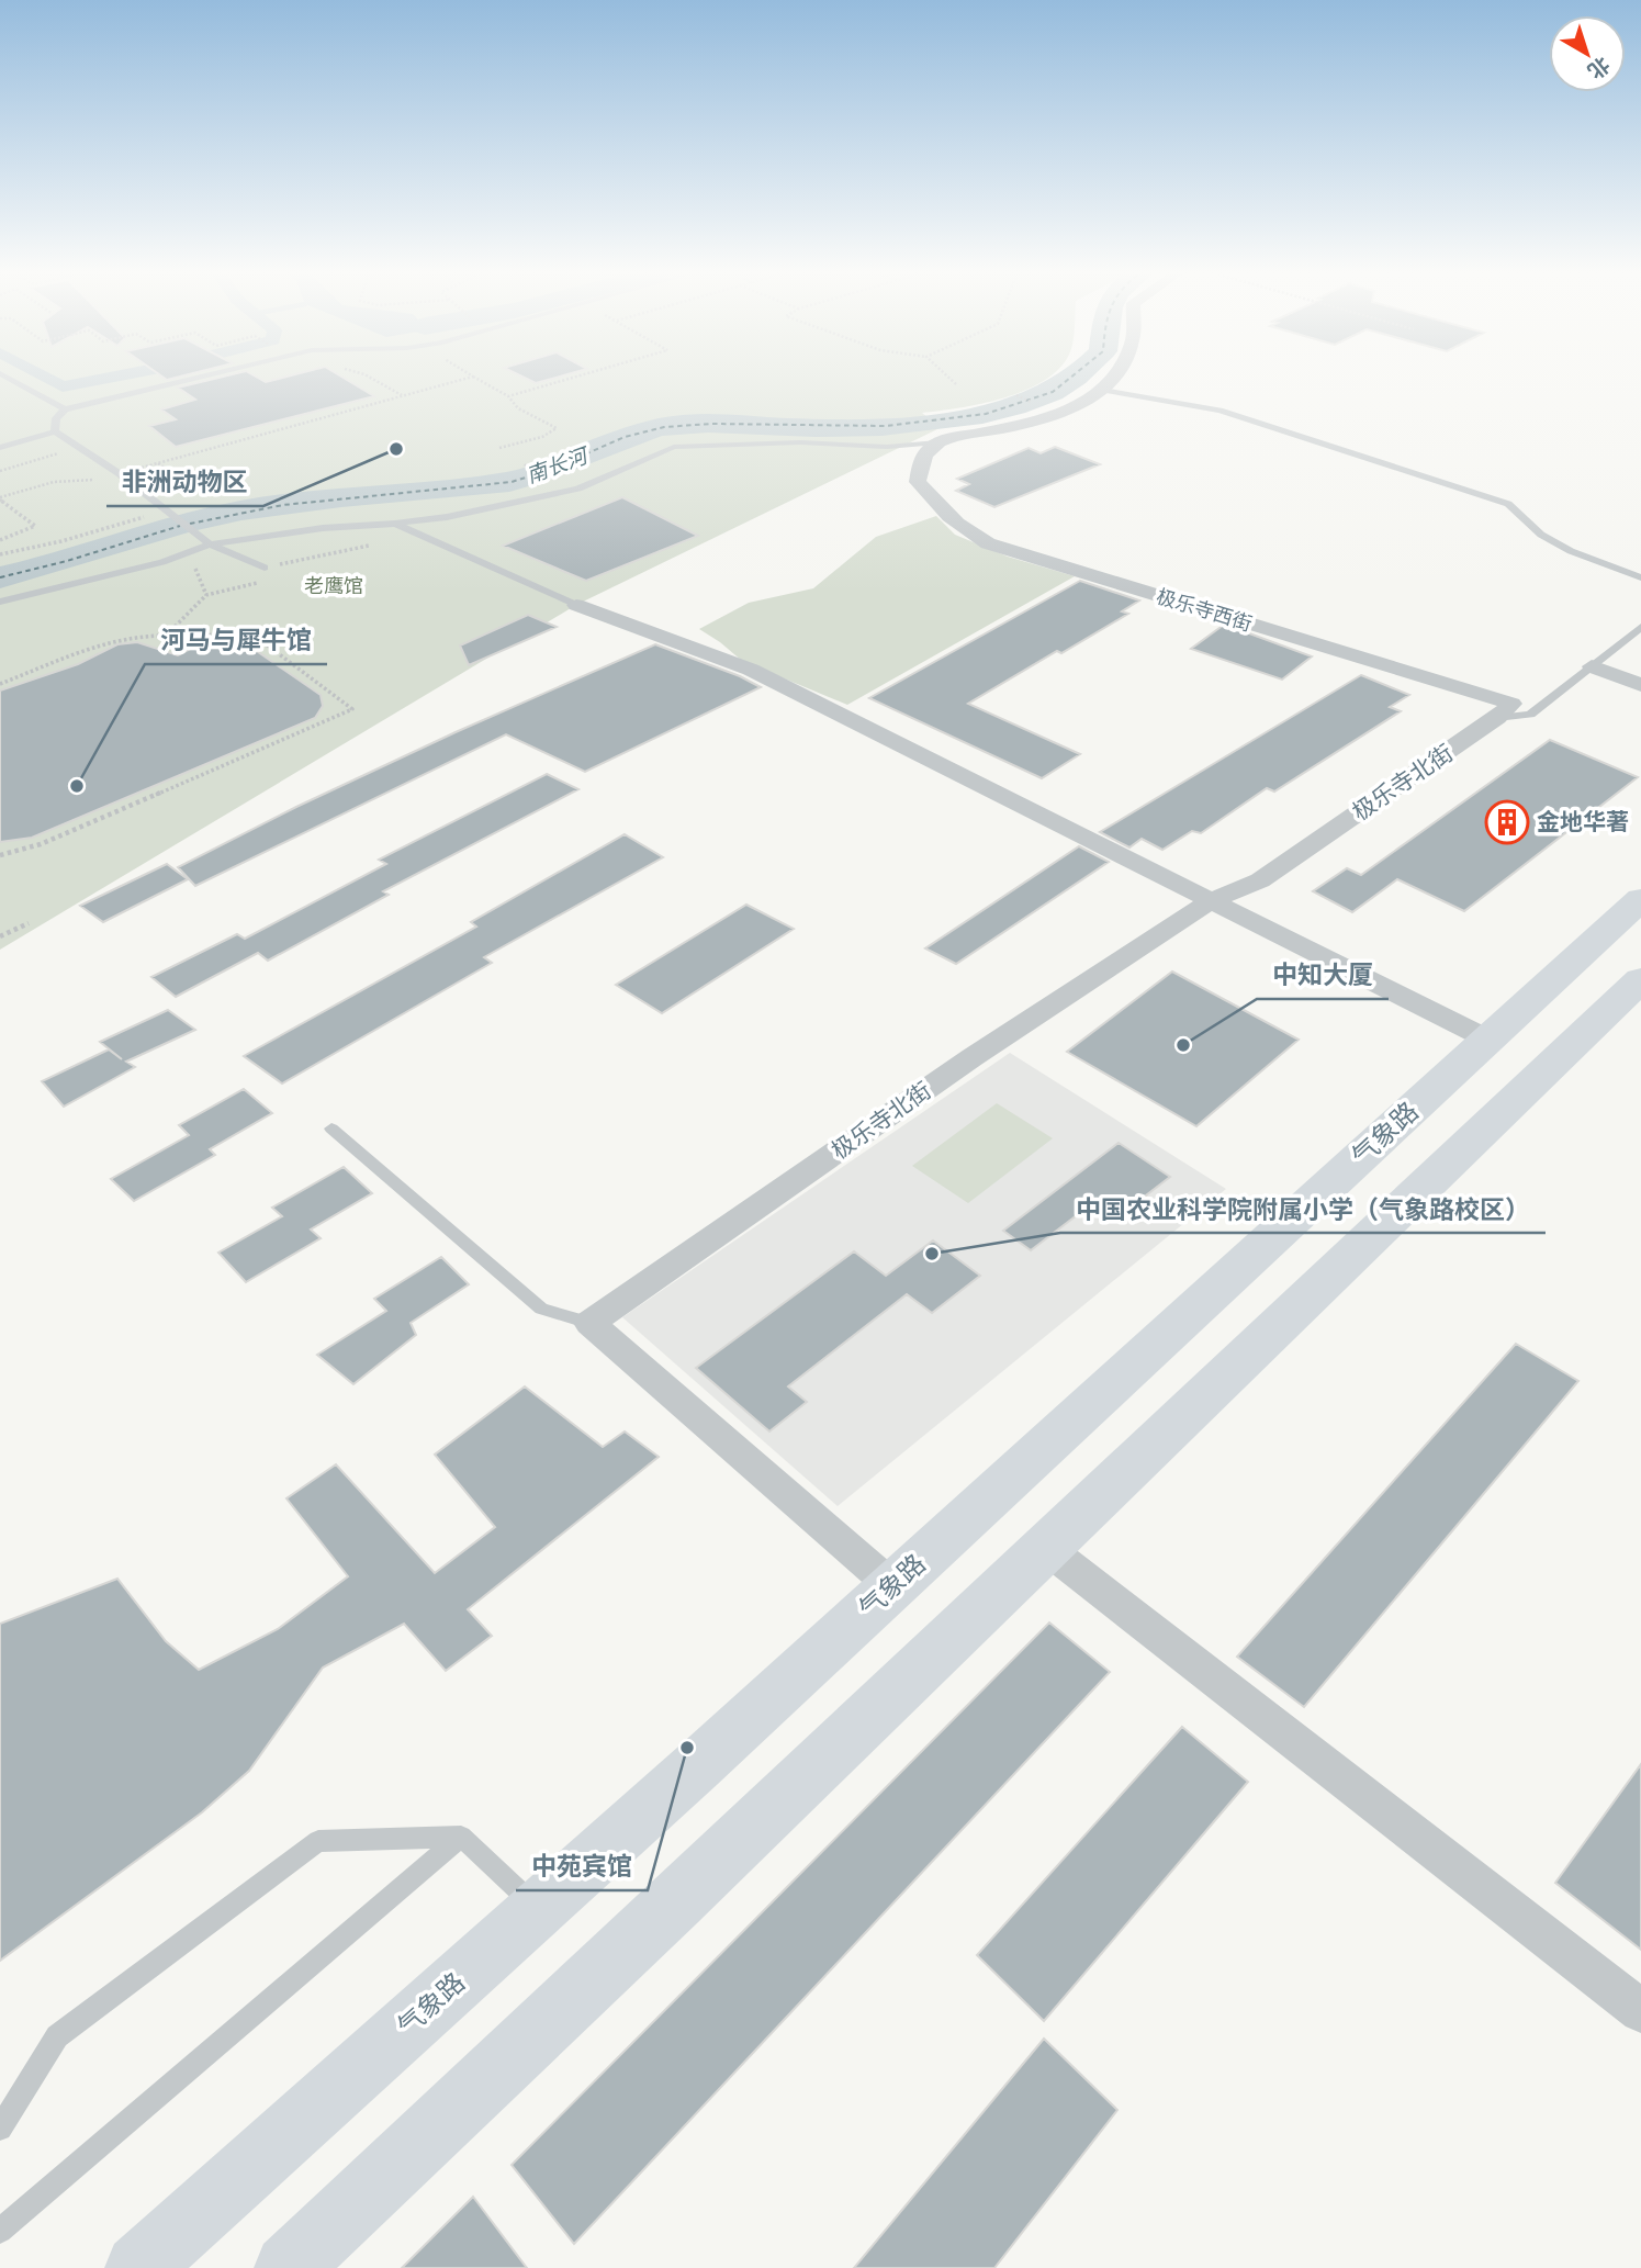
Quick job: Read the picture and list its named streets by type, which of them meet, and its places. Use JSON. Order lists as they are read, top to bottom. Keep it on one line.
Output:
{"streets":{"street":["极乐寺西街","极乐寺北街","气象路"]},"crossings":[["极乐寺西街","极乐寺北街"]],"water":["南长河"],"parks":["老鹰馆"],"places":{"other":["非洲动物区","河马与犀牛馆","中知大厦","中国农业科学院附属小学（气象路校区）","中苑宾馆"],"building":["金地华著"]},"north":"bottom right"}
